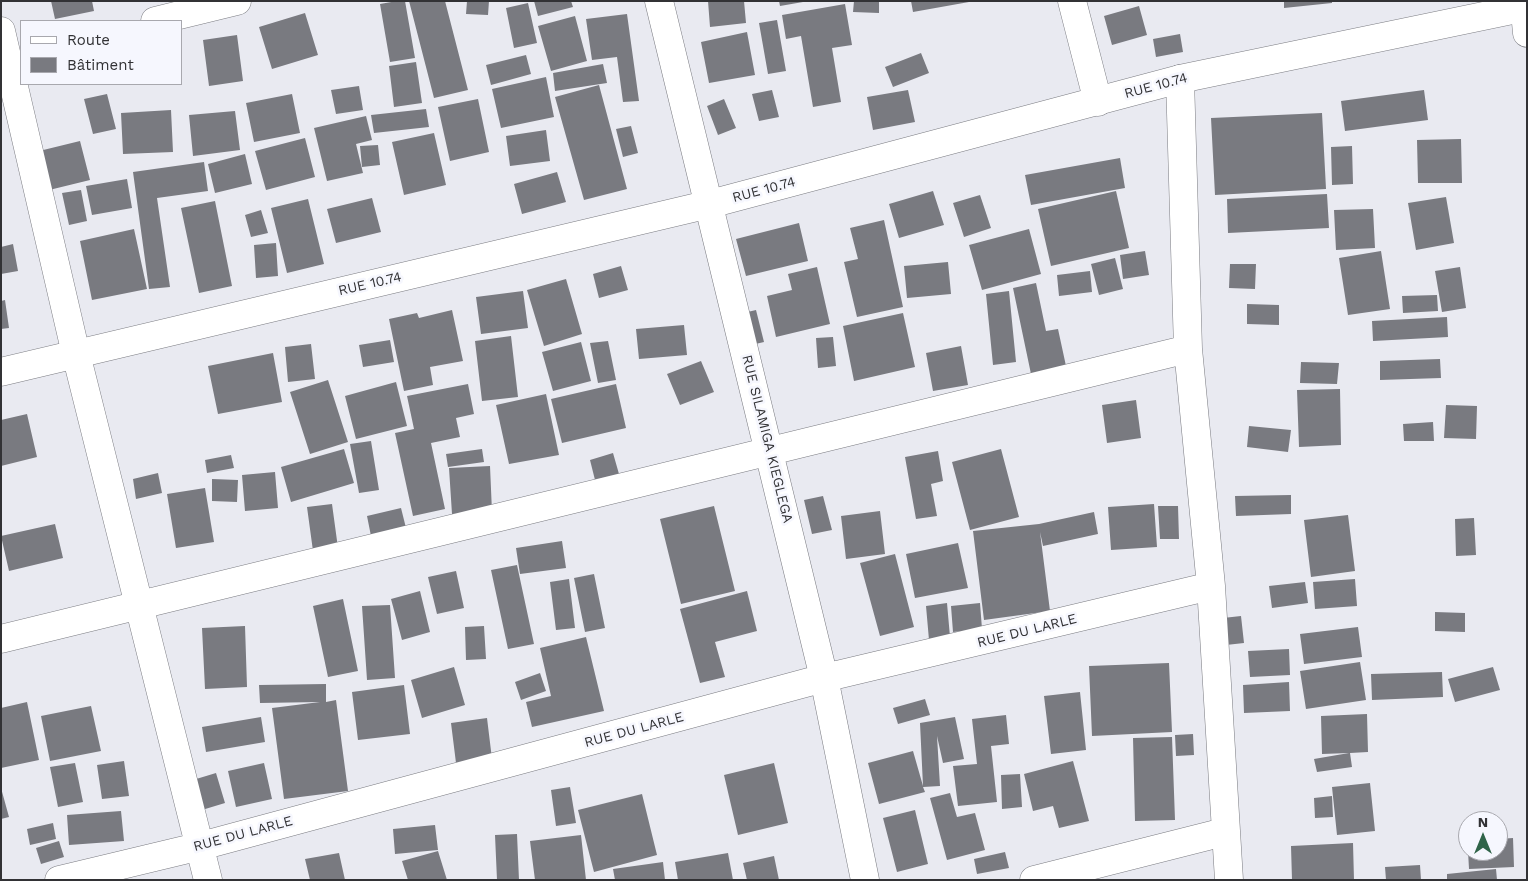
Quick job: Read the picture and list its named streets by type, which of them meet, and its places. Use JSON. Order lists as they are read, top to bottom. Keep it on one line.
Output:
{"streets":{"street":["RUE 10.74","RUE SILAMIGA KIEGLEGA","RUE DU LARLE"]},"crossings":[["RUE 10.74","RUE SILAMIGA KIEGLEGA"],["RUE SILAMIGA KIEGLEGA","RUE DU LARLE"]],"legend":["Route","Bâtiment"],"north":"top"}
